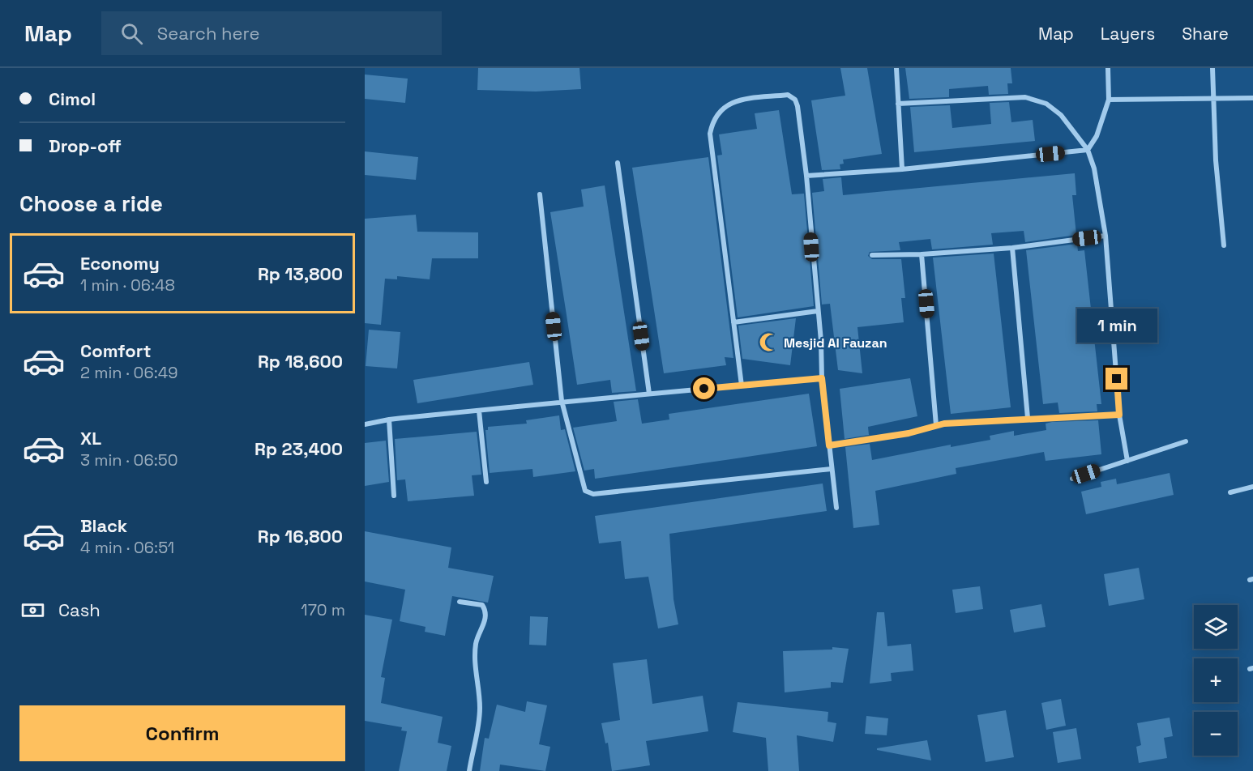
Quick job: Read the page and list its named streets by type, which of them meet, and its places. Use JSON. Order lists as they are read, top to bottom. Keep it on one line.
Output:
{"places":{"mosque":["Mesjid Al Fauzan"]},"page":{"header":"Map","search":"Search here","nav":["Map","Layers","Share"],"banner":["Cimol","Drop-off"],"heading":"Choose a ride","list":[{"name":"Economy","note":"1 min · 06:48","value":"Rp 13,800"},{"name":"Comfort","note":"2 min · 06:49","value":"Rp 18,600"},{"name":"XL","note":"3 min · 06:50","value":"Rp 23,400"},{"name":"Black","note":"4 min · 06:51","value":"Rp 16,800"}],"bubble":"1 min","pay":["Cash","170 m"],"map_buttons":["+","−"],"buttons":"Confirm"}}
